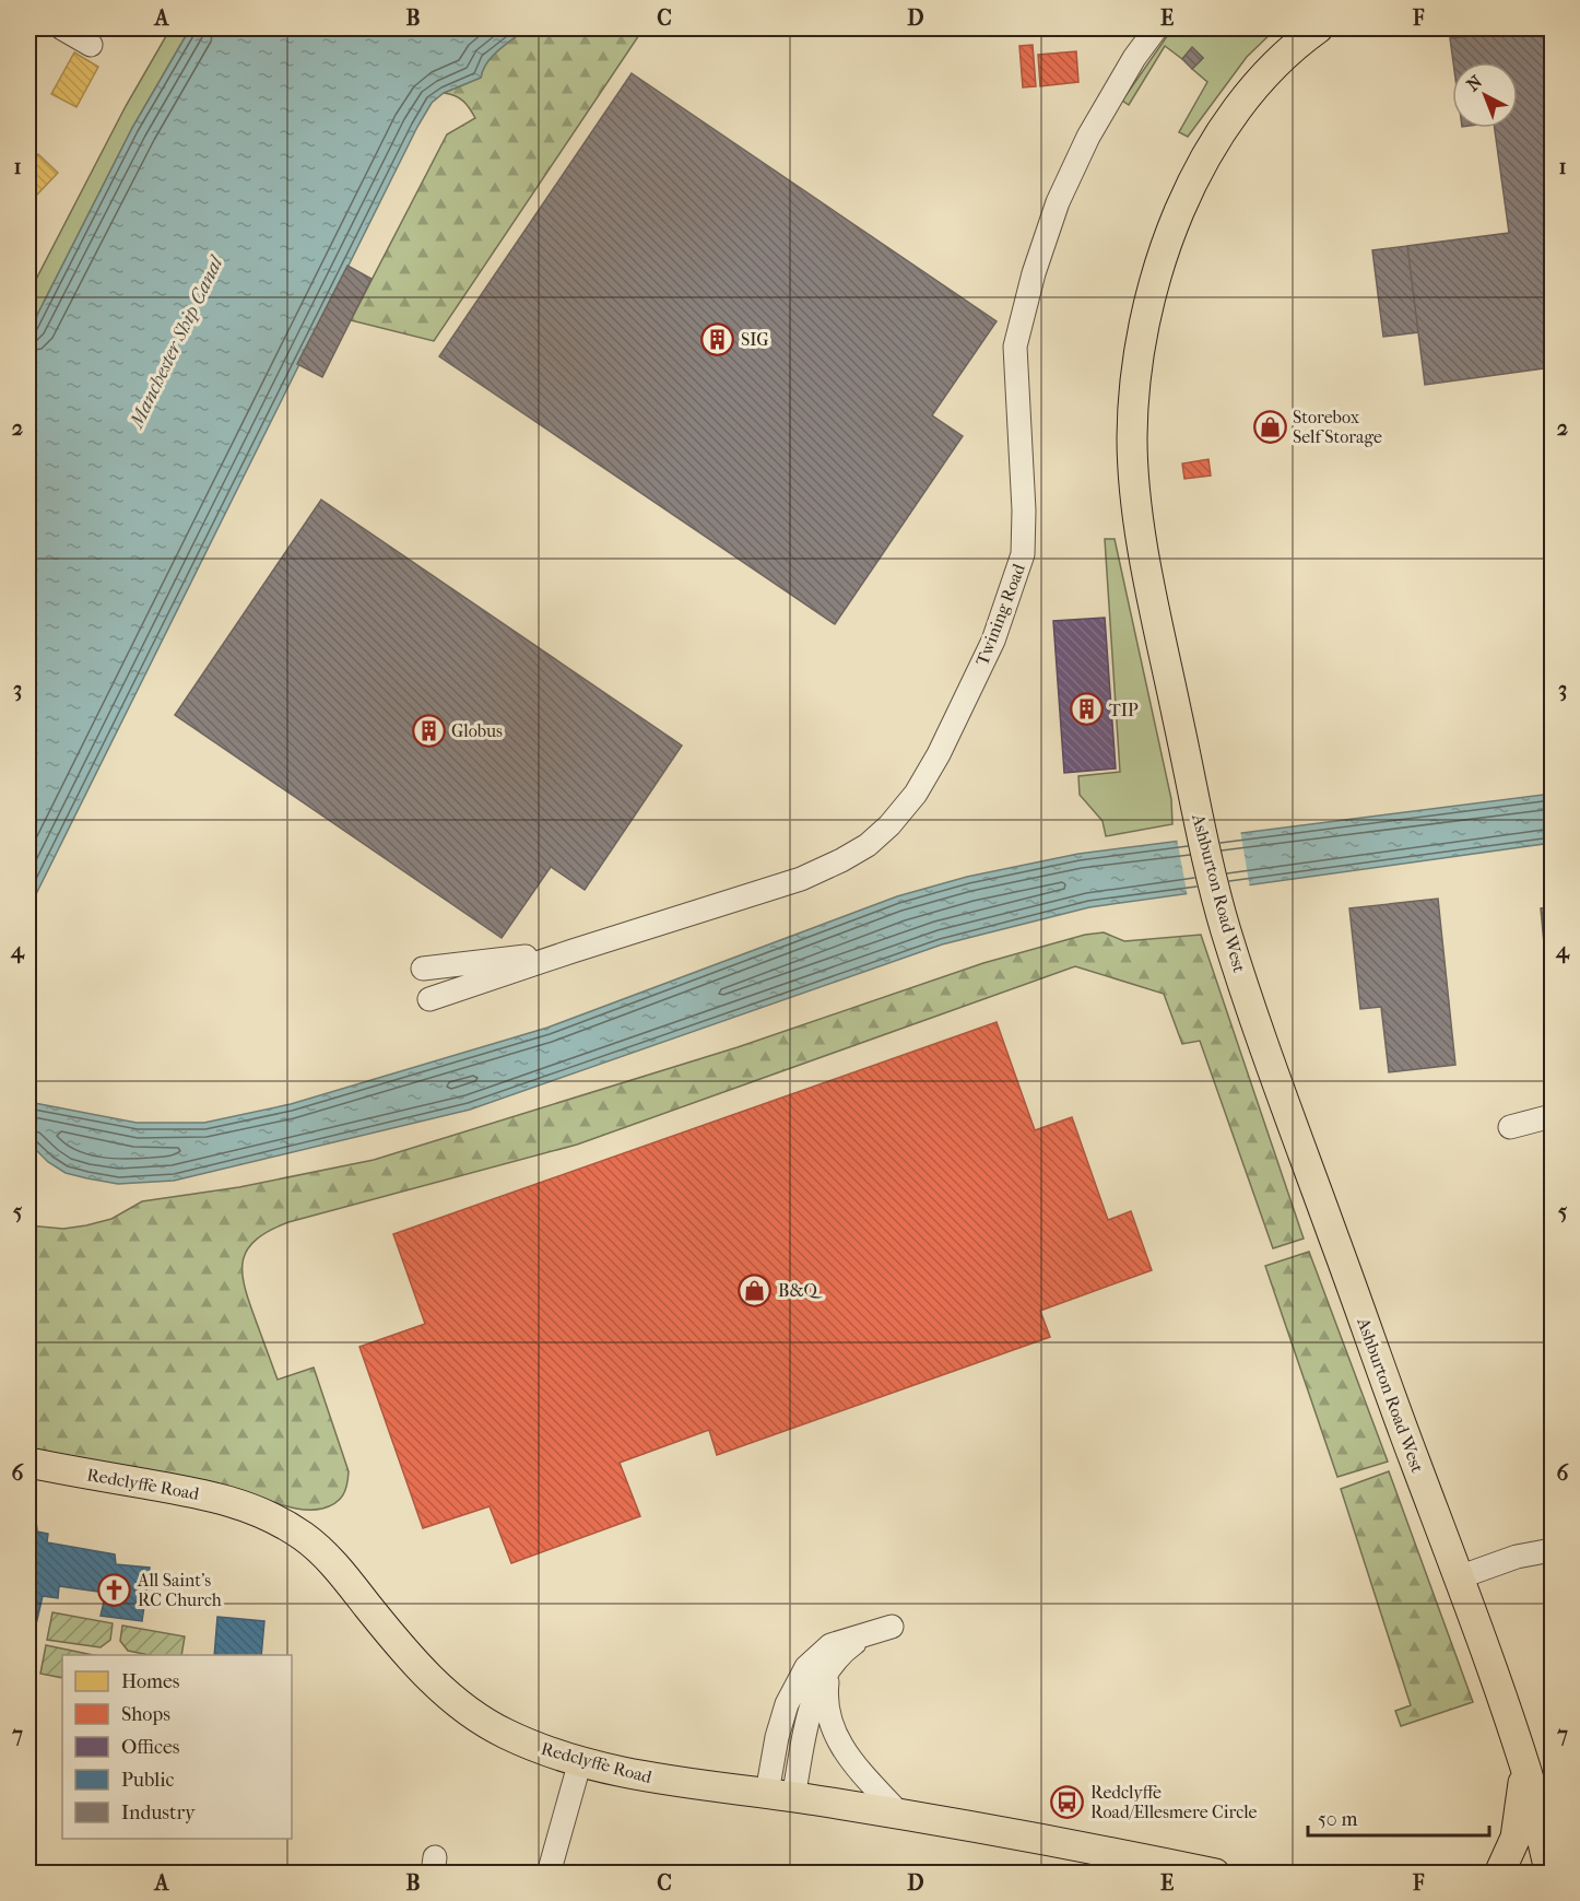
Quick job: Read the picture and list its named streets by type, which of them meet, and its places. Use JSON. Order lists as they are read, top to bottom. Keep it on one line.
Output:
{"streets":{"main road":["Ashburton Road West","Redclyffe Road"],"street":["Twining Road"]},"water":["Manchester Ship Canal"],"places":{"building":["SIG","TIP","Globus"],"shop":["Storebox Self Storage","B&Q"],"church":["All Saint's RC Church"],"bus stop":["Redclyffe Road/Ellesmere Circle"]},"legend":["Homes","Shops","Offices","Public","Industry"],"scale_bar":"50 m","north":"top left","grid":{"columns":["A","B","C","D","E","F"],"rows":["1","2","3","4","5","6","7"]}}
